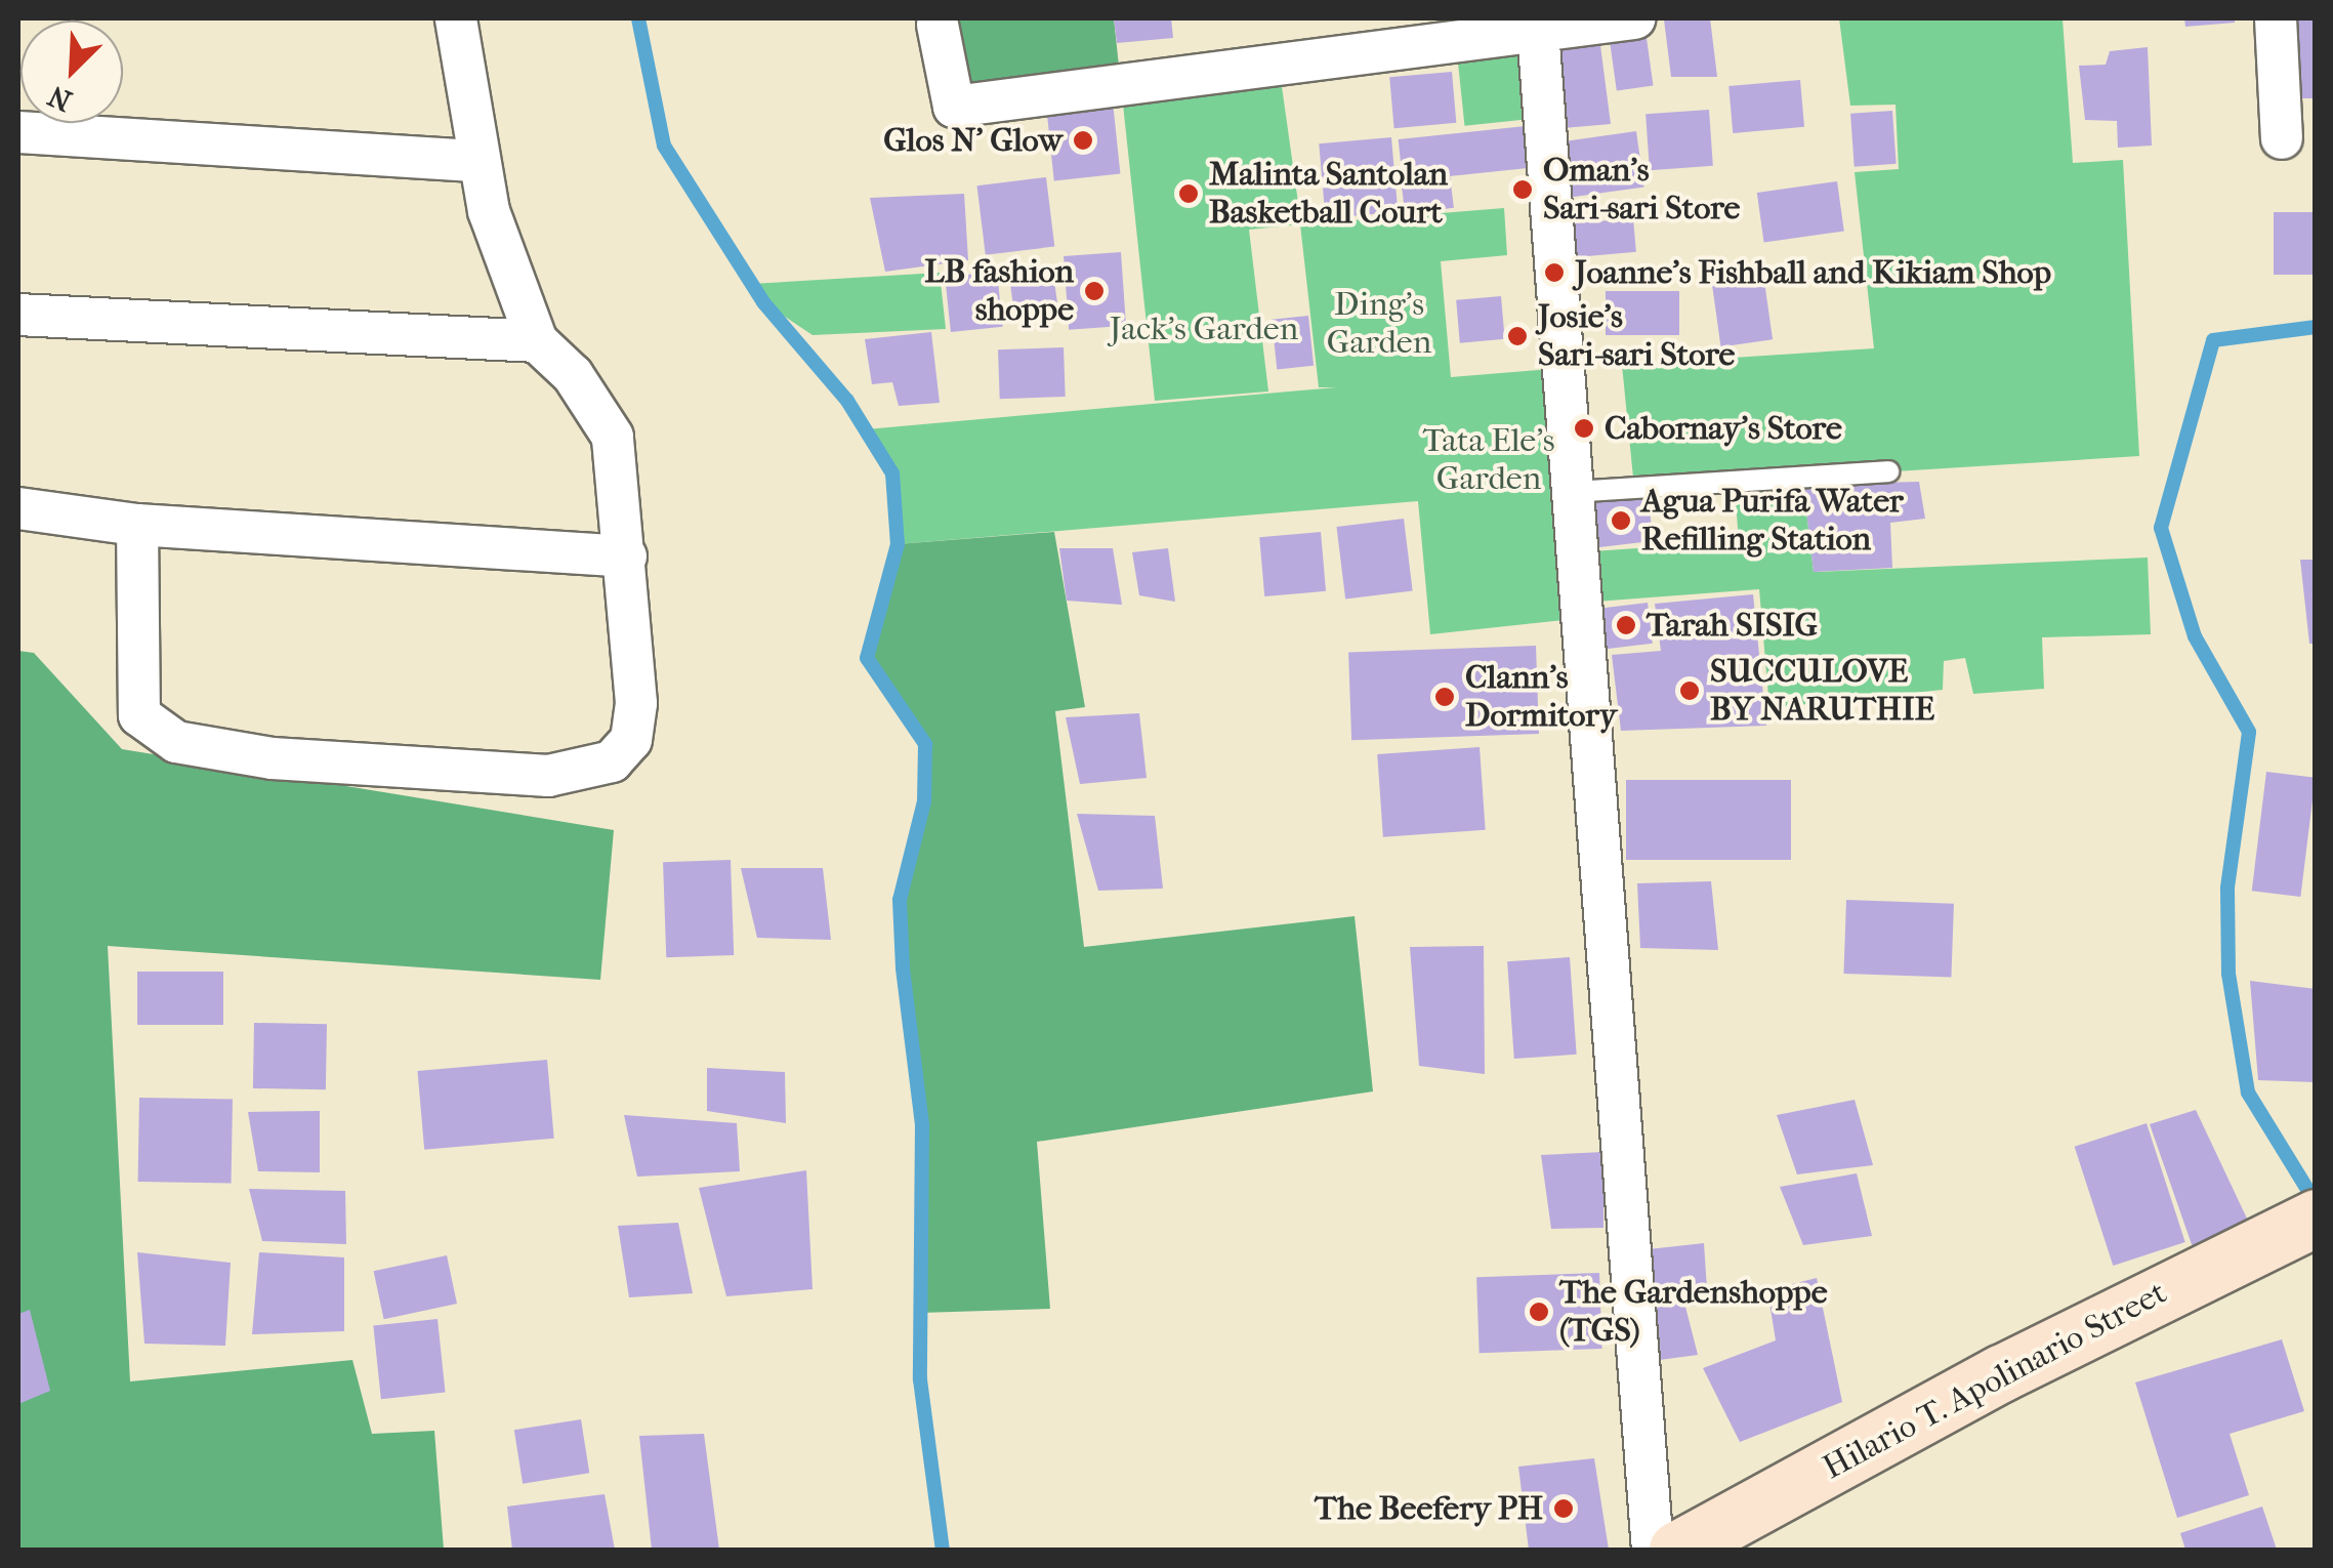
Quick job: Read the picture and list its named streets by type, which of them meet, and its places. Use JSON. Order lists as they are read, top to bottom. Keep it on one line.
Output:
{"streets":{"street":["Hilario T. Apolinario Street"]},"parks":["Ding's Garden","Jack's Garden","Tata Ele's Garden"],"places":["Glos N' Glow","Oman's Sari-sari Store","Malinta Santolan Basketball Court","Joanne's Fishball and Kikiam Shop","LB fashion shoppe","Josie's Sari-sari Store","Cabornay's Store","Agua Purifa Water Refilling Station","Tarah SISIG","SUCCULOVE BY NARUTHIE","Clann's Dormitory","The Gardenshoppe (TGS)","The Beefery PH"],"north":"bottom left"}
